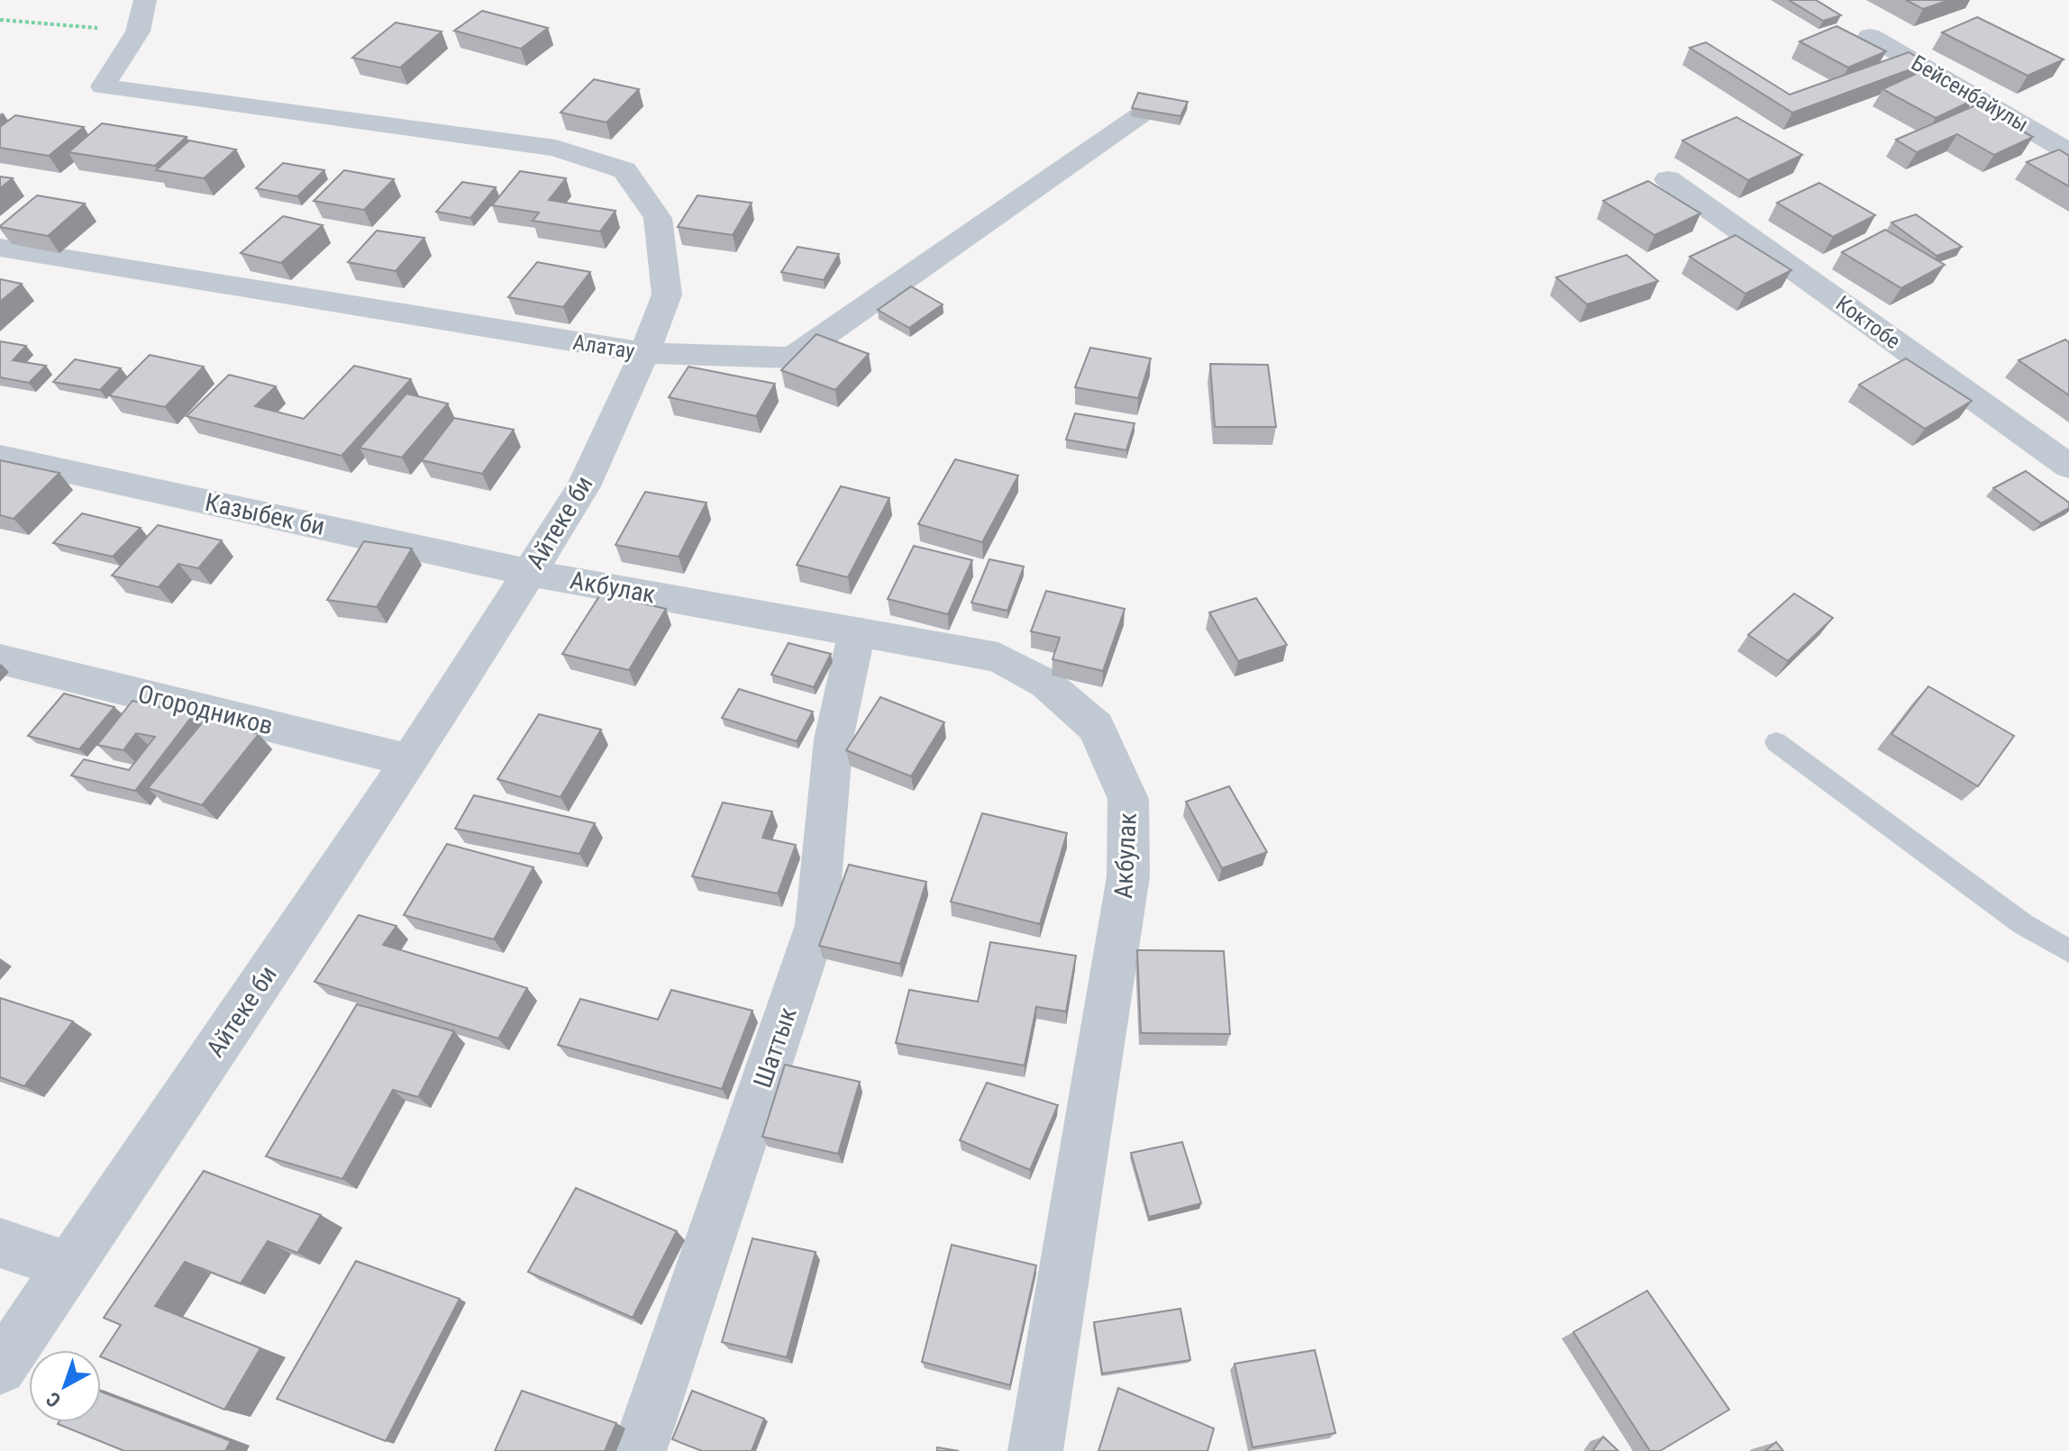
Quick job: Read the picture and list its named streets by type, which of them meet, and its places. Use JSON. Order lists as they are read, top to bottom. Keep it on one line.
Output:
{"streets":{"street":["Бейсенбайулы","Коктобе","Алатау","Казыбек би","Айтеке би","Акбулак","Огородников","Шаттык"]},"crossings":[["Алатау","Айтеке би"],["Казыбек би","Айтеке би"],["Казыбек би","Акбулак"],["Айтеке би","Акбулак"],["Айтеке би","Огородников"],["Акбулак","Шаттык"]],"north":"bottom left"}
